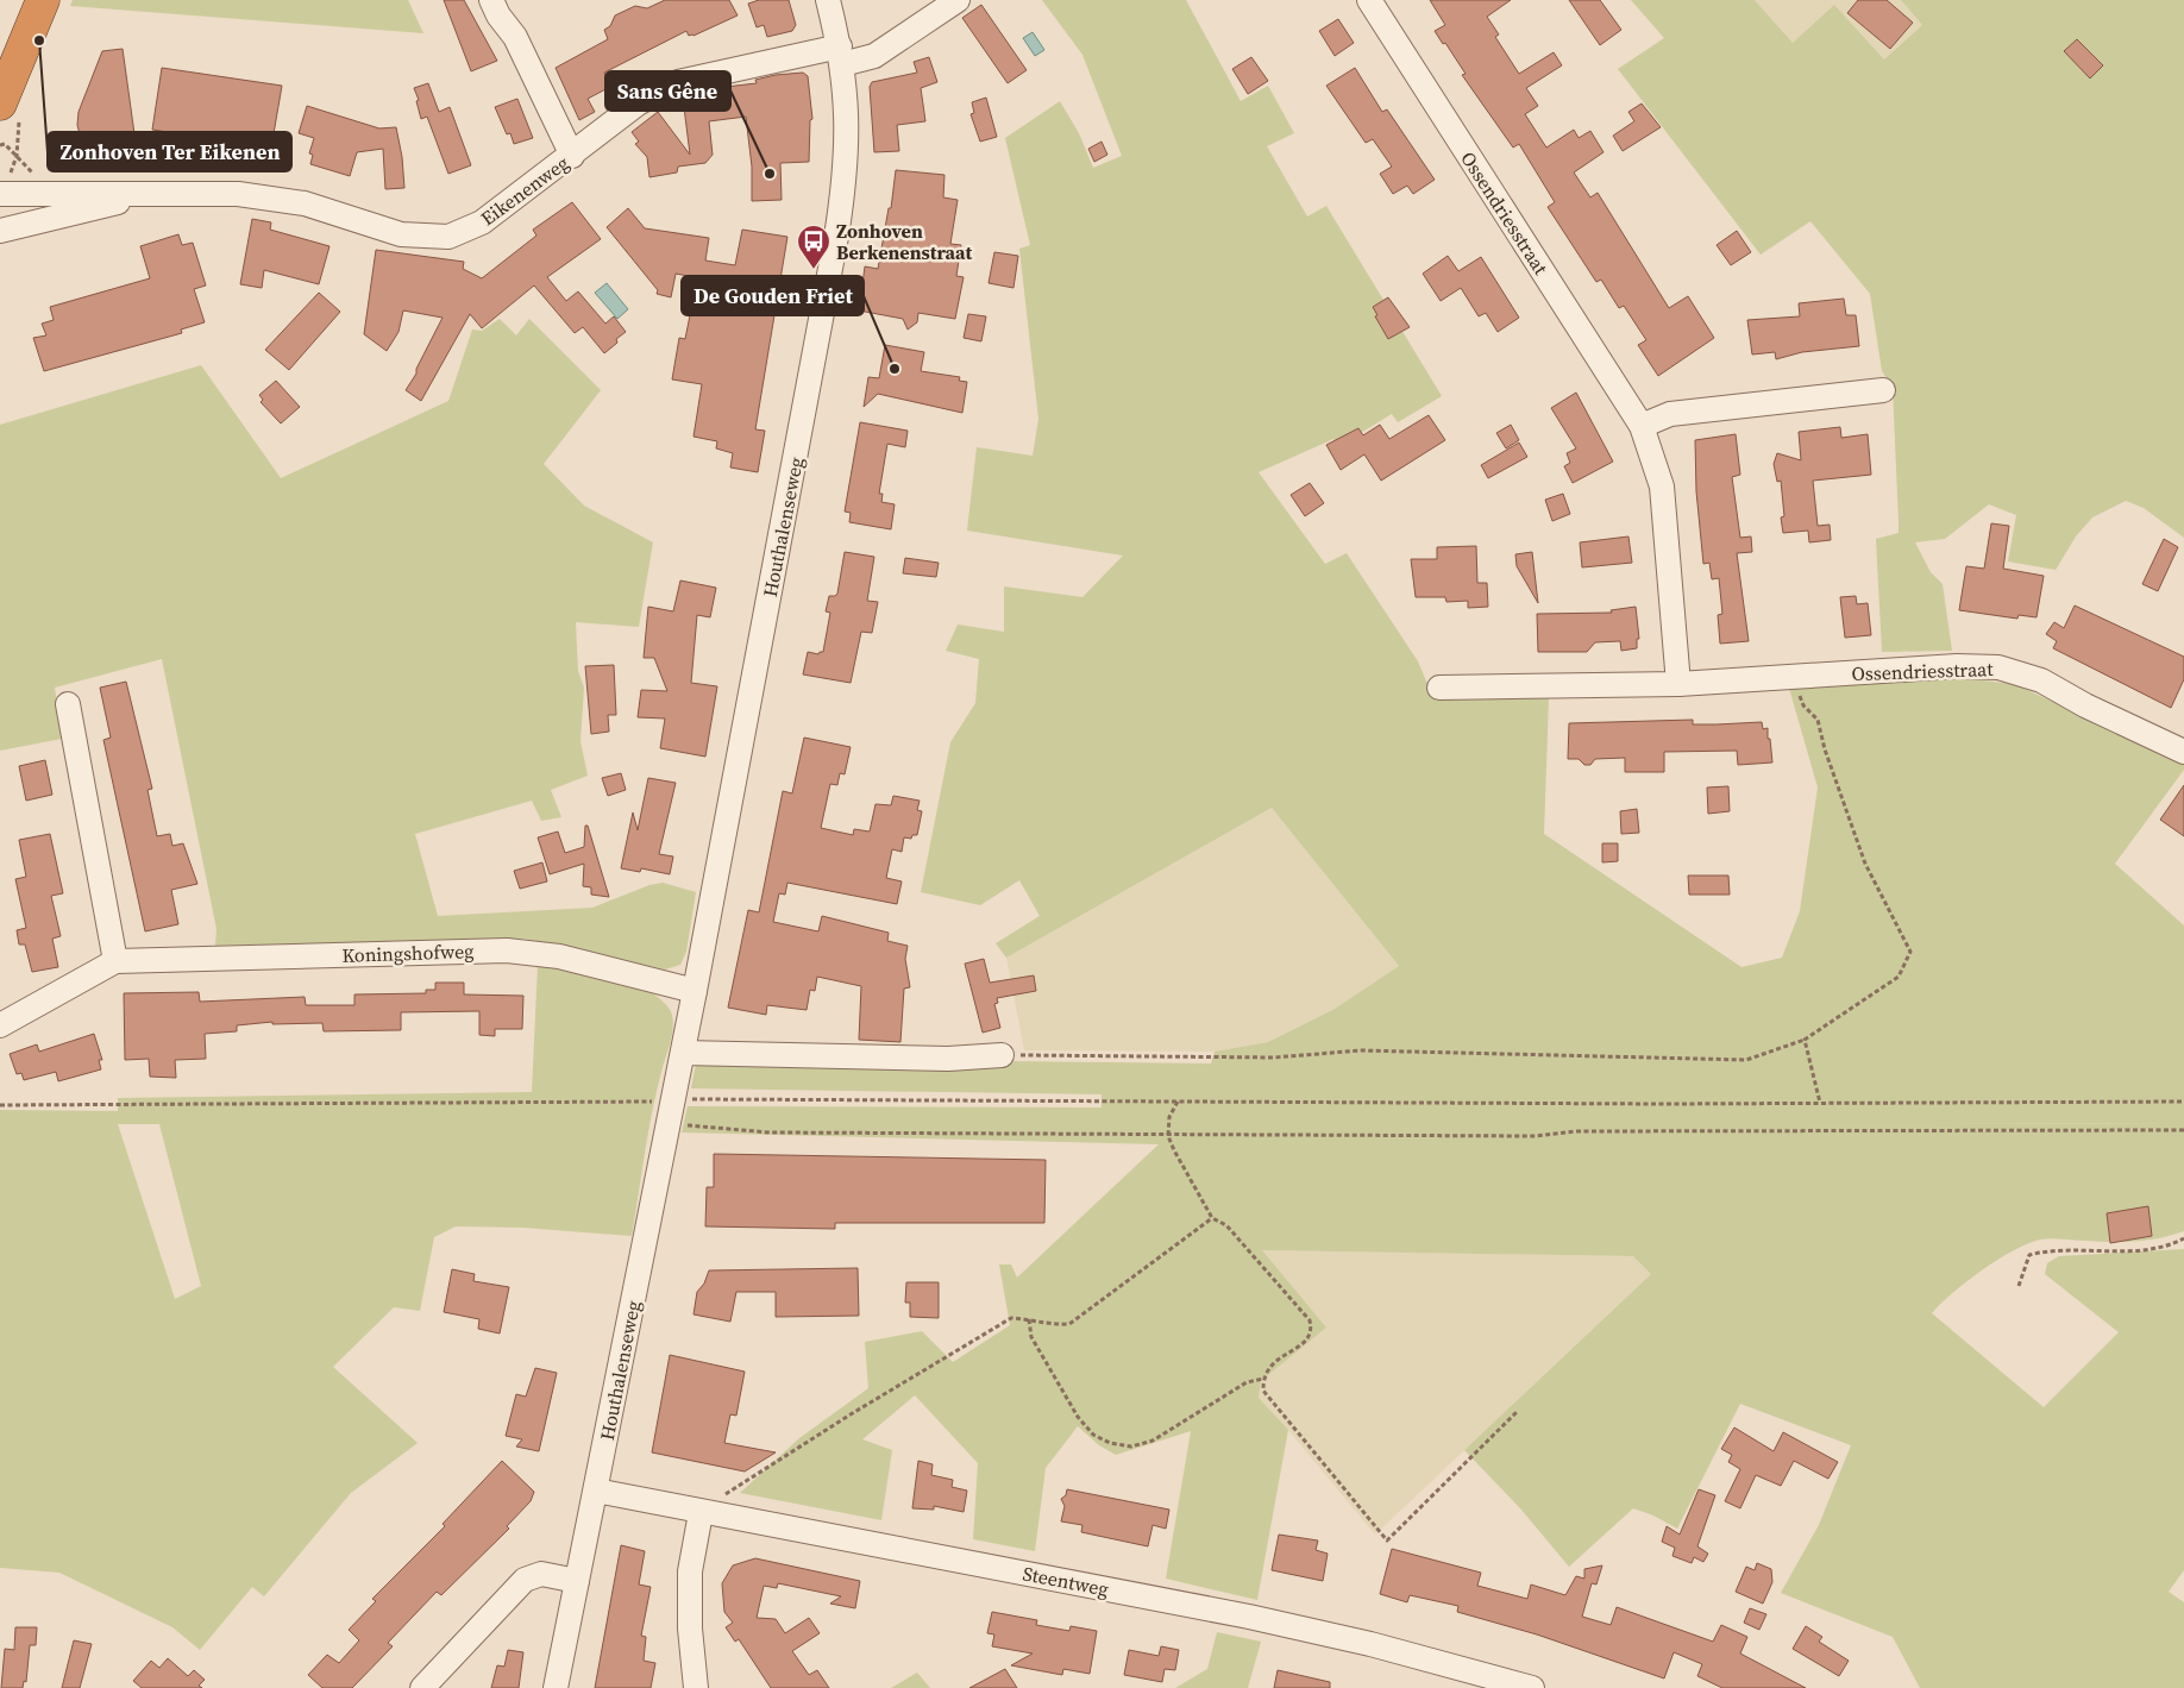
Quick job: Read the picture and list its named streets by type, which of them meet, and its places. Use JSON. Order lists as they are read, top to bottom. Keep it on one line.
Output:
{"streets":{"street":["Eikenenweg","Ossendriesstraat","Houthalenseweg","Koningshofweg","Steentweg"]},"crossings":[["Eikenenweg","Houthalenseweg"],["Houthalenseweg","Koningshofweg"],["Houthalenseweg","Steentweg"]],"places":{"other":["Zonhoven Ter Eikenen","Sans Gêne","De Gouden Friet"],"bus stop":["Zonhoven Berkenenstraat"]}}
